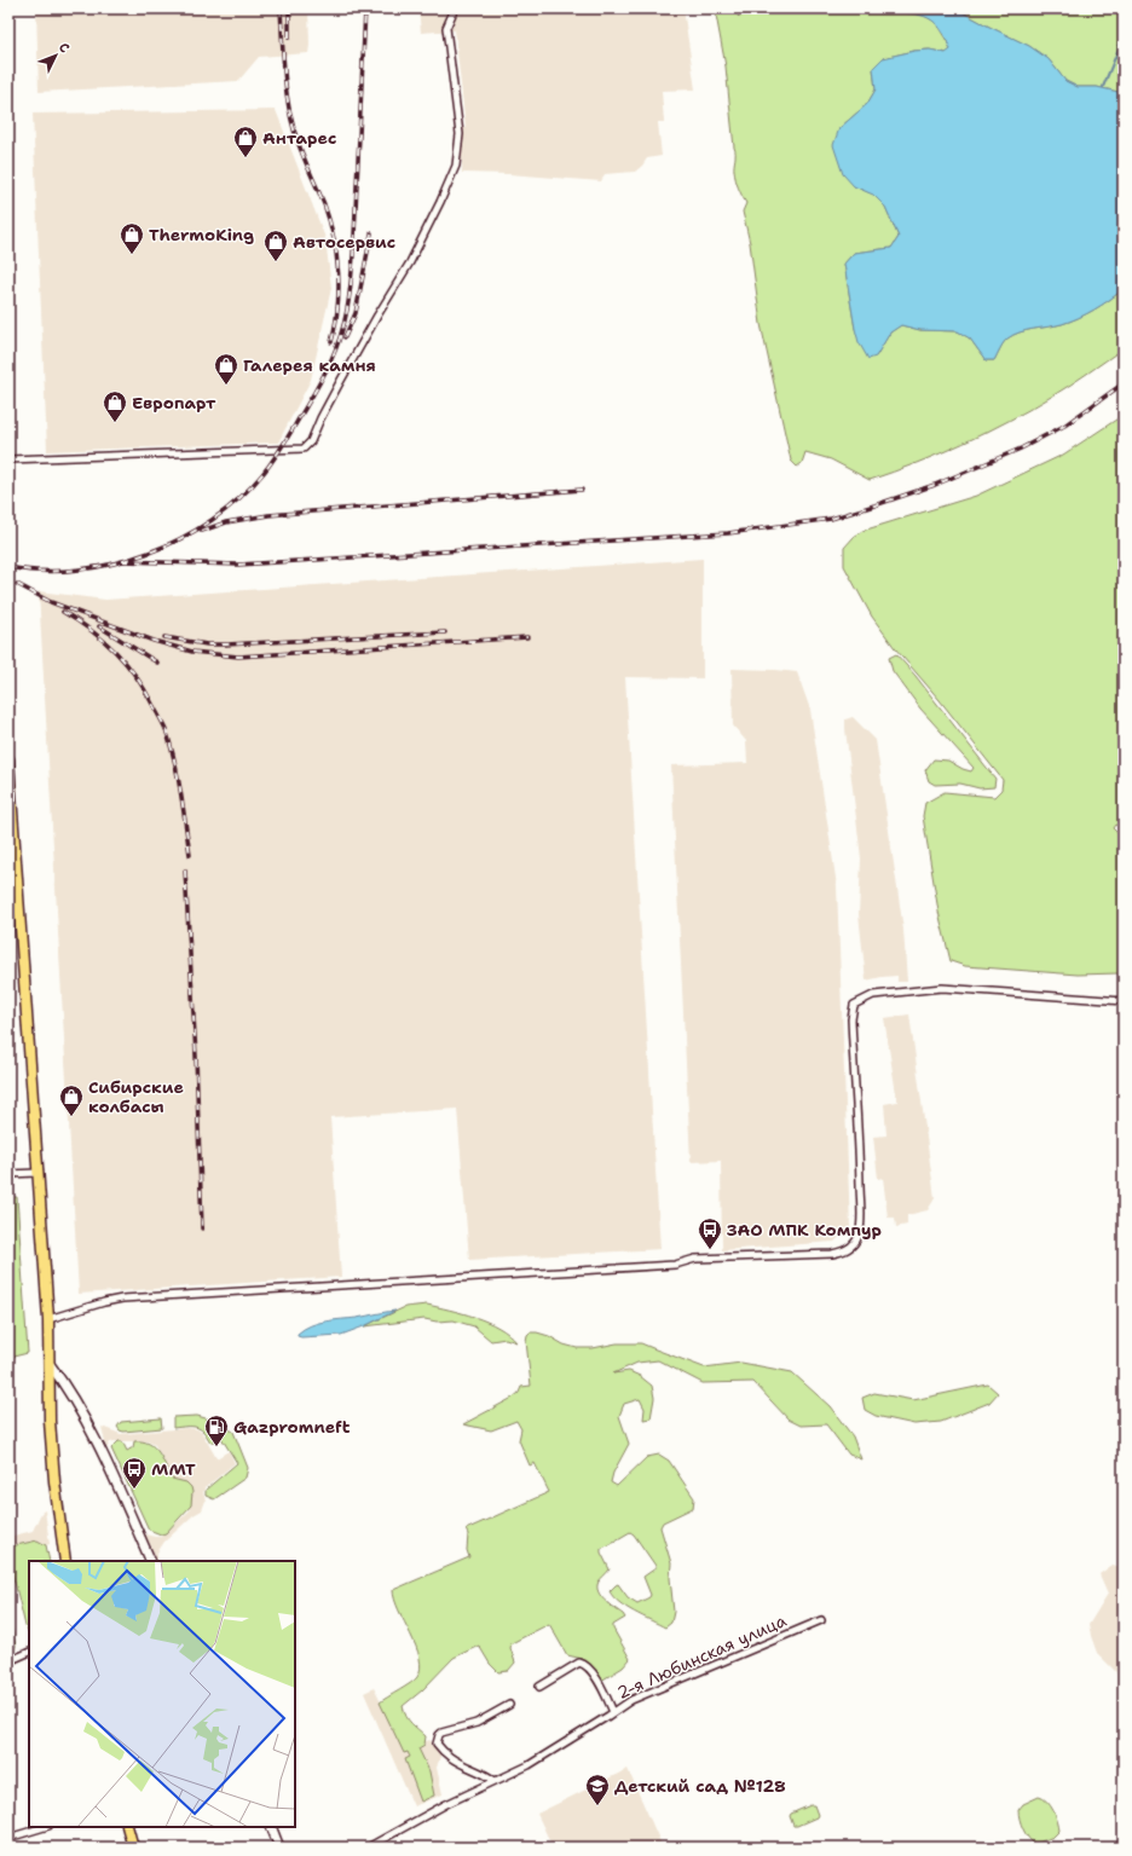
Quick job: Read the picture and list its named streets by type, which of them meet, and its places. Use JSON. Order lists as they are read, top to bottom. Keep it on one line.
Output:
{"streets":{"street":["2-я Любинская улица"]},"places":{"shop":["Антарес","ThermoKing","Автосервис","Галерея камня","Европарт","Сибирские колбасы"],"bus stop":["ЗАО МПК Компур","ММТ"],"fuel station":["Gazpromneft"],"school or university":["Детский сад №128"]},"north":"top right"}
